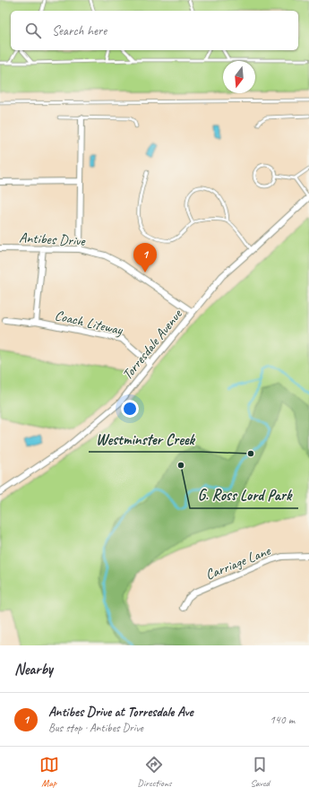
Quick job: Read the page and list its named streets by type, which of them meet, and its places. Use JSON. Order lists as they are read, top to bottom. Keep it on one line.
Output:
{"streets":{"street":["Antibes Drive","Coach Liteway","Torresdale Avenue","Carriage Lane"]},"crossings":[["Antibes Drive","Coach Liteway"],["Antibes Drive","Torresdale Avenue"],["Coach Liteway","Torresdale Avenue"]],"places":["Westminster Creek","G. Ross Lord Park"],"north":"bottom","page":{"search":"Search here","pins":"1","heading":"Nearby","list":[{"mark":"1","name":"Antibes Drive at Torresdale Ave","note":"Bus stop · Antibes Drive","value":"140 m"}],"nav":["Map","Directions","Saved"]}}
